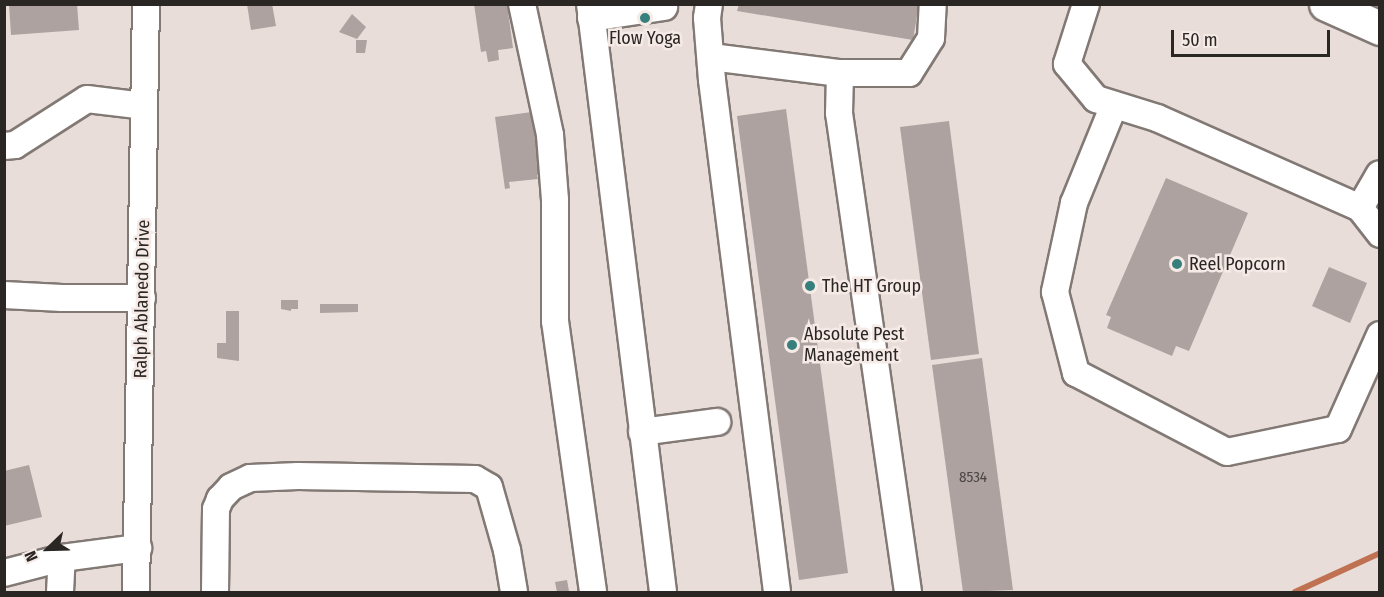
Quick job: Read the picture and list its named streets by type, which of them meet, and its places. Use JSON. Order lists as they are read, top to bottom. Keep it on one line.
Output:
{"streets":{"street":["Ralph Ablanedo Drive"]},"places":["Flow Yoga","Reel Popcorn","The HT Group","Absolute Pest Management"],"house_numbers":["8534"],"scale_bar":"50 m","north":"bottom left"}
